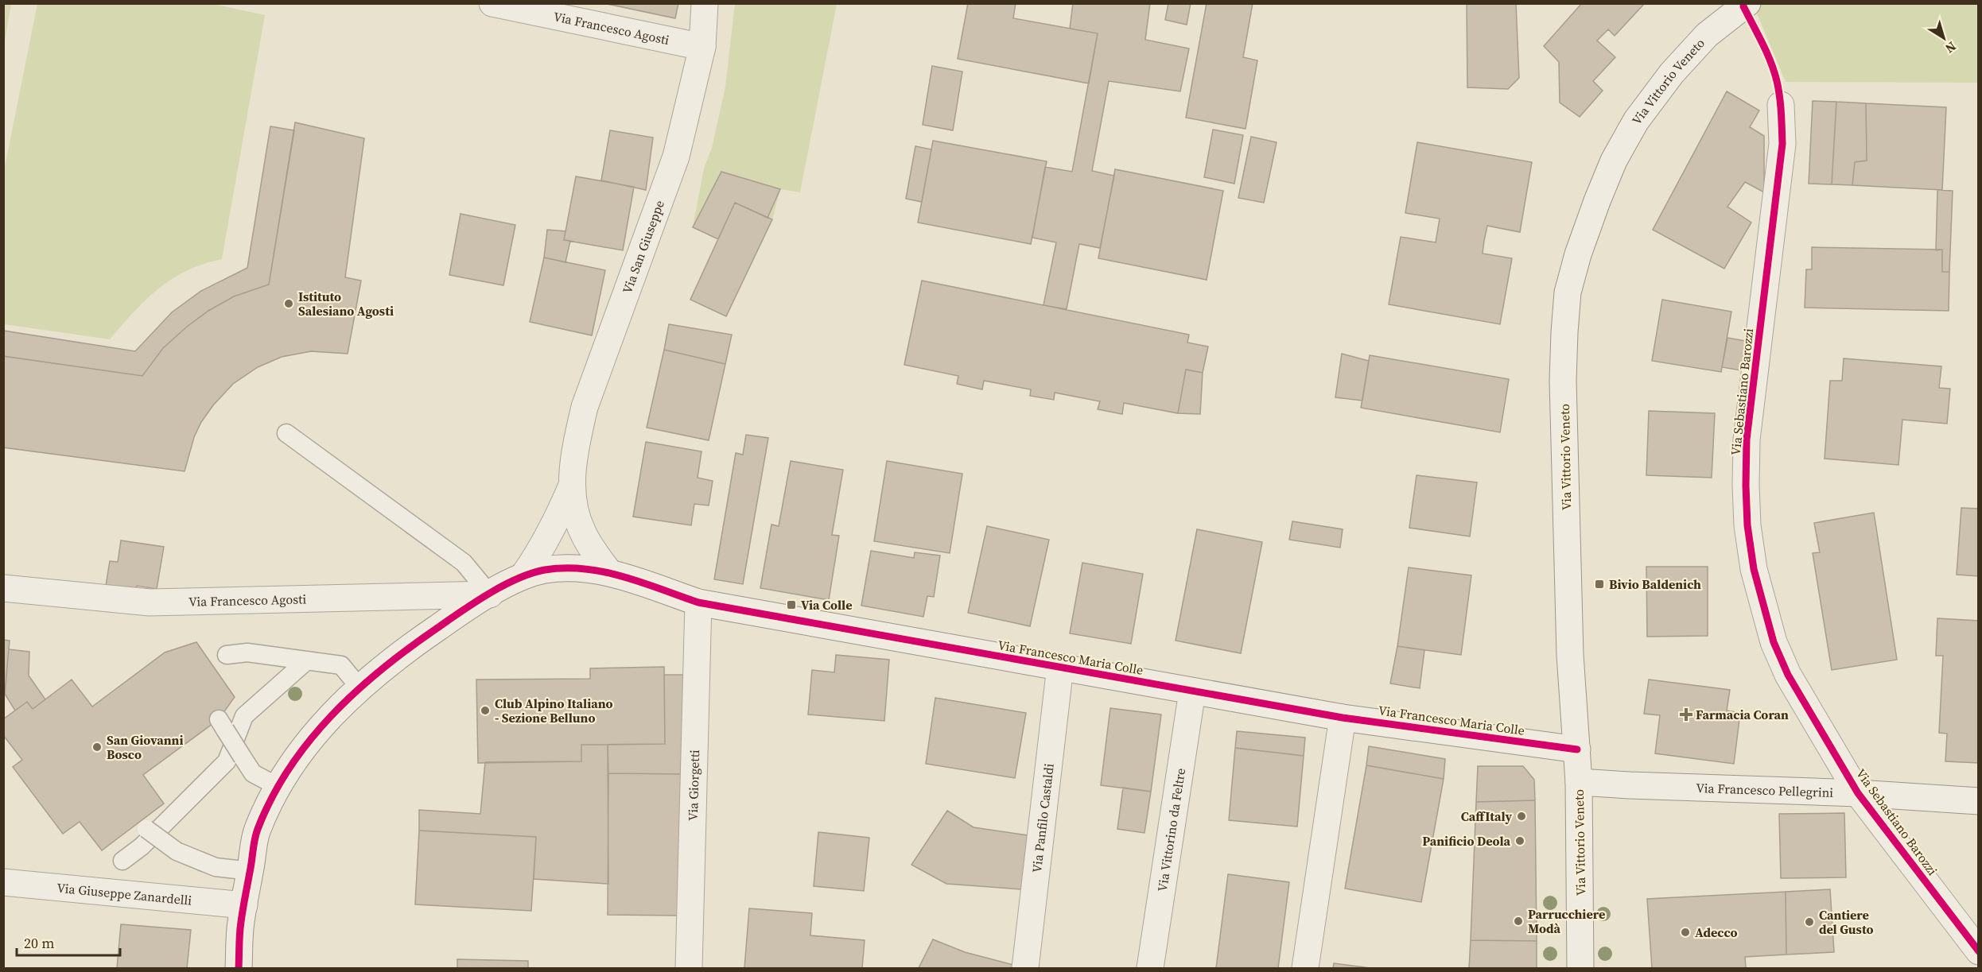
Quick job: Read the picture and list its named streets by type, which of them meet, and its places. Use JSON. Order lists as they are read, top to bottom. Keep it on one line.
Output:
{"streets":{"street":["Via Francesco Agosti","Via Vittorio Veneto","Via San Giuseppe","Via Sebastiano Barozzi","Via Francesco Maria Colle","Via Giorgetti","Via Francesco Pellegrini","Via Panfilo Castaldi","Via Vittorino da Feltre","Via Giuseppe Zanardelli"]},"crossings":[["Via Francesco Agosti","Via San Giuseppe"],["Via Vittorio Veneto","Via Francesco Maria Colle"],["Via Vittorio Veneto","Via Francesco Pellegrini"],["Via San Giuseppe","Via Francesco Maria Colle"],["Via Sebastiano Barozzi","Via Francesco Pellegrini"],["Via Francesco Maria Colle","Via Giorgetti"],["Via Francesco Maria Colle","Via Panfilo Castaldi"],["Via Francesco Maria Colle","Via Vittorino da Feltre"]],"places":{"other":["Istituto Salesiano Agosti","Club Alpino Italiano - Sezione Belluno","San Giovanni Bosco","CaffItaly","Panificio Deola","Parrucchiere Modà","Cantiere del Gusto","Adecco"],"transit":["Bivio Baldenich","Via Colle"],"health":["Farmacia Coran"]},"scale_bar":"20 m","north":"bottom right"}
